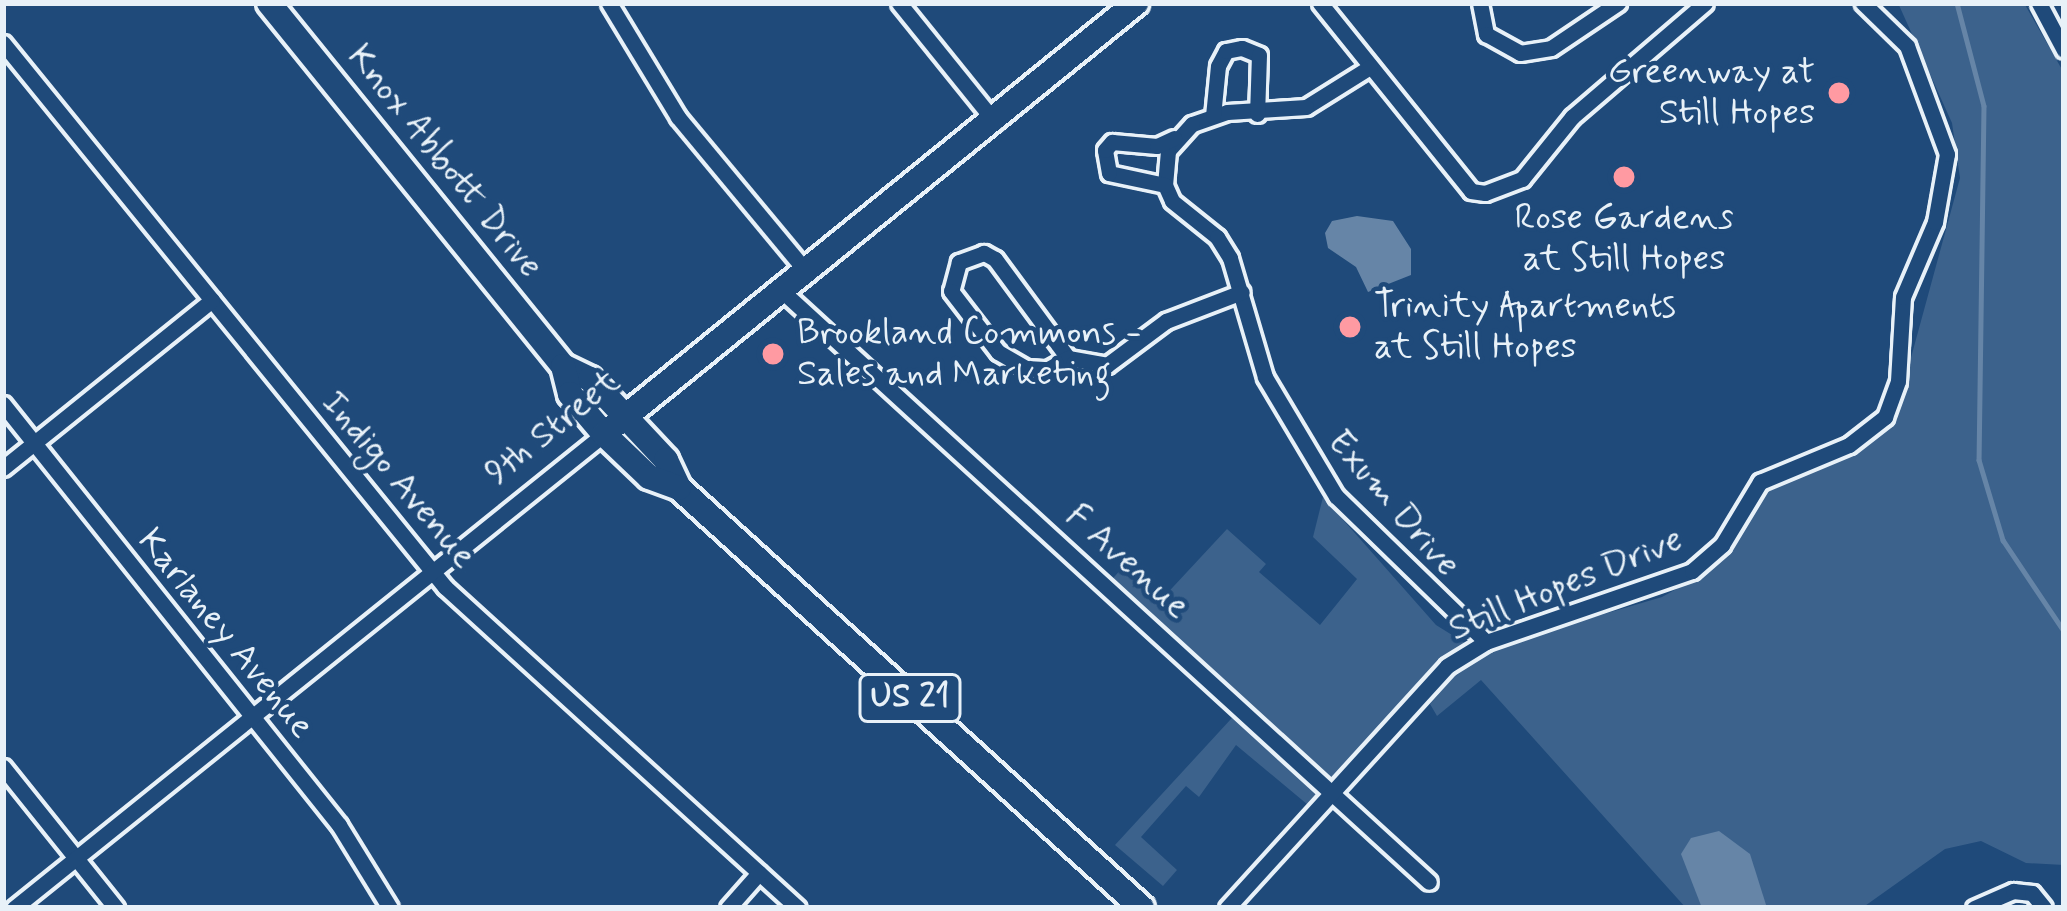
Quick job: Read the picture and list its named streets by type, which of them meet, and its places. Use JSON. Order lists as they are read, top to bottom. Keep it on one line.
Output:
{"streets":{"main road":["Knox Abbott Drive","9th Street","US 21"],"street":["Indigo Avenue","Exum Drive","F Avenue","Still Hopes Drive","Karlaney Avenue"]},"crossings":[["Knox Abbott Drive","9th Street"],["9th Street","Indigo Avenue"],["9th Street","F Avenue"],["9th Street","Karlaney Avenue"],["Exum Drive","Still Hopes Drive"],["F Avenue","Still Hopes Drive"]],"places":["Greenway at Still Hopes","Rose Gardens at Still Hopes","Trinity Apartments at Still Hopes","Brookland Commons - Sales and Marketing"]}
